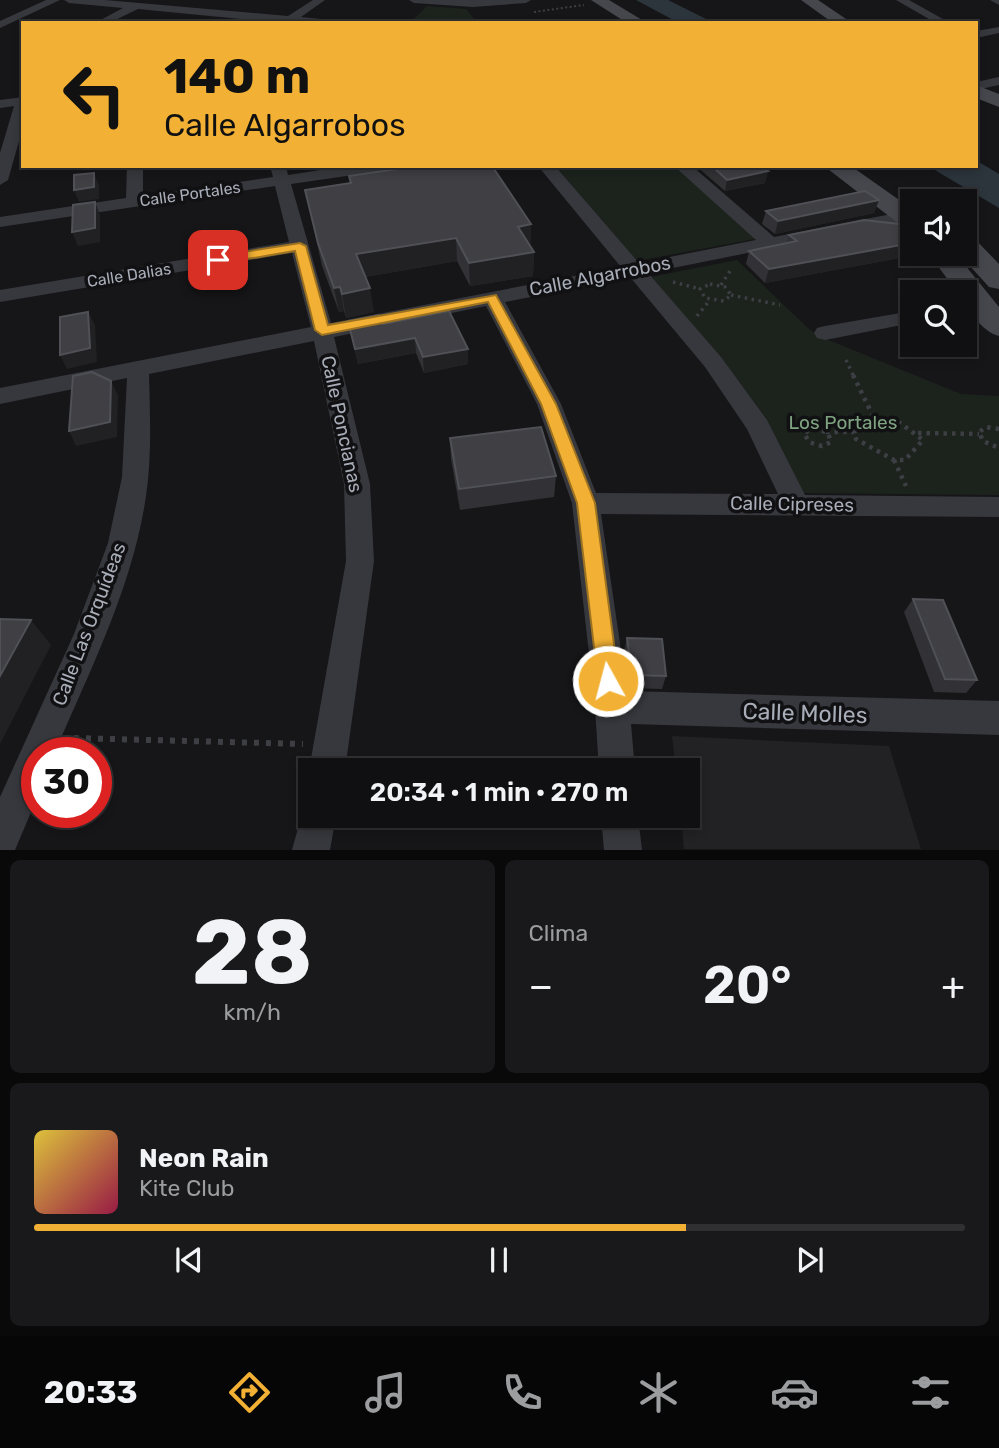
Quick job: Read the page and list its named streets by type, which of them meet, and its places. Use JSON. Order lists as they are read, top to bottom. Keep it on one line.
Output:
{"streets":{"street":["Calle Portales","Calle Dalias","Calle Algarrobos","Calle Poncianas","Calle Cipreses","Calle Las Orquídeas","Calle Molles"]},"crossings":[["Calle Portales","Calle Poncianas"],["Calle Dalias","Calle Poncianas"],["Calle Algarrobos","Calle Poncianas"],["Calle Algarrobos","Calle Las Orquídeas"]],"parks":["Los Portales"],"page":{"turn":["140 m","Calle Algarrobos"],"limit":"30","trip":"20:34 · 1 min · 270 m","tile":[["28","km/h"],"Clima"],"heat":["−","20°","+"],"song":["Neon Rain","Kite Club"],"tabs":"20:33"}}
